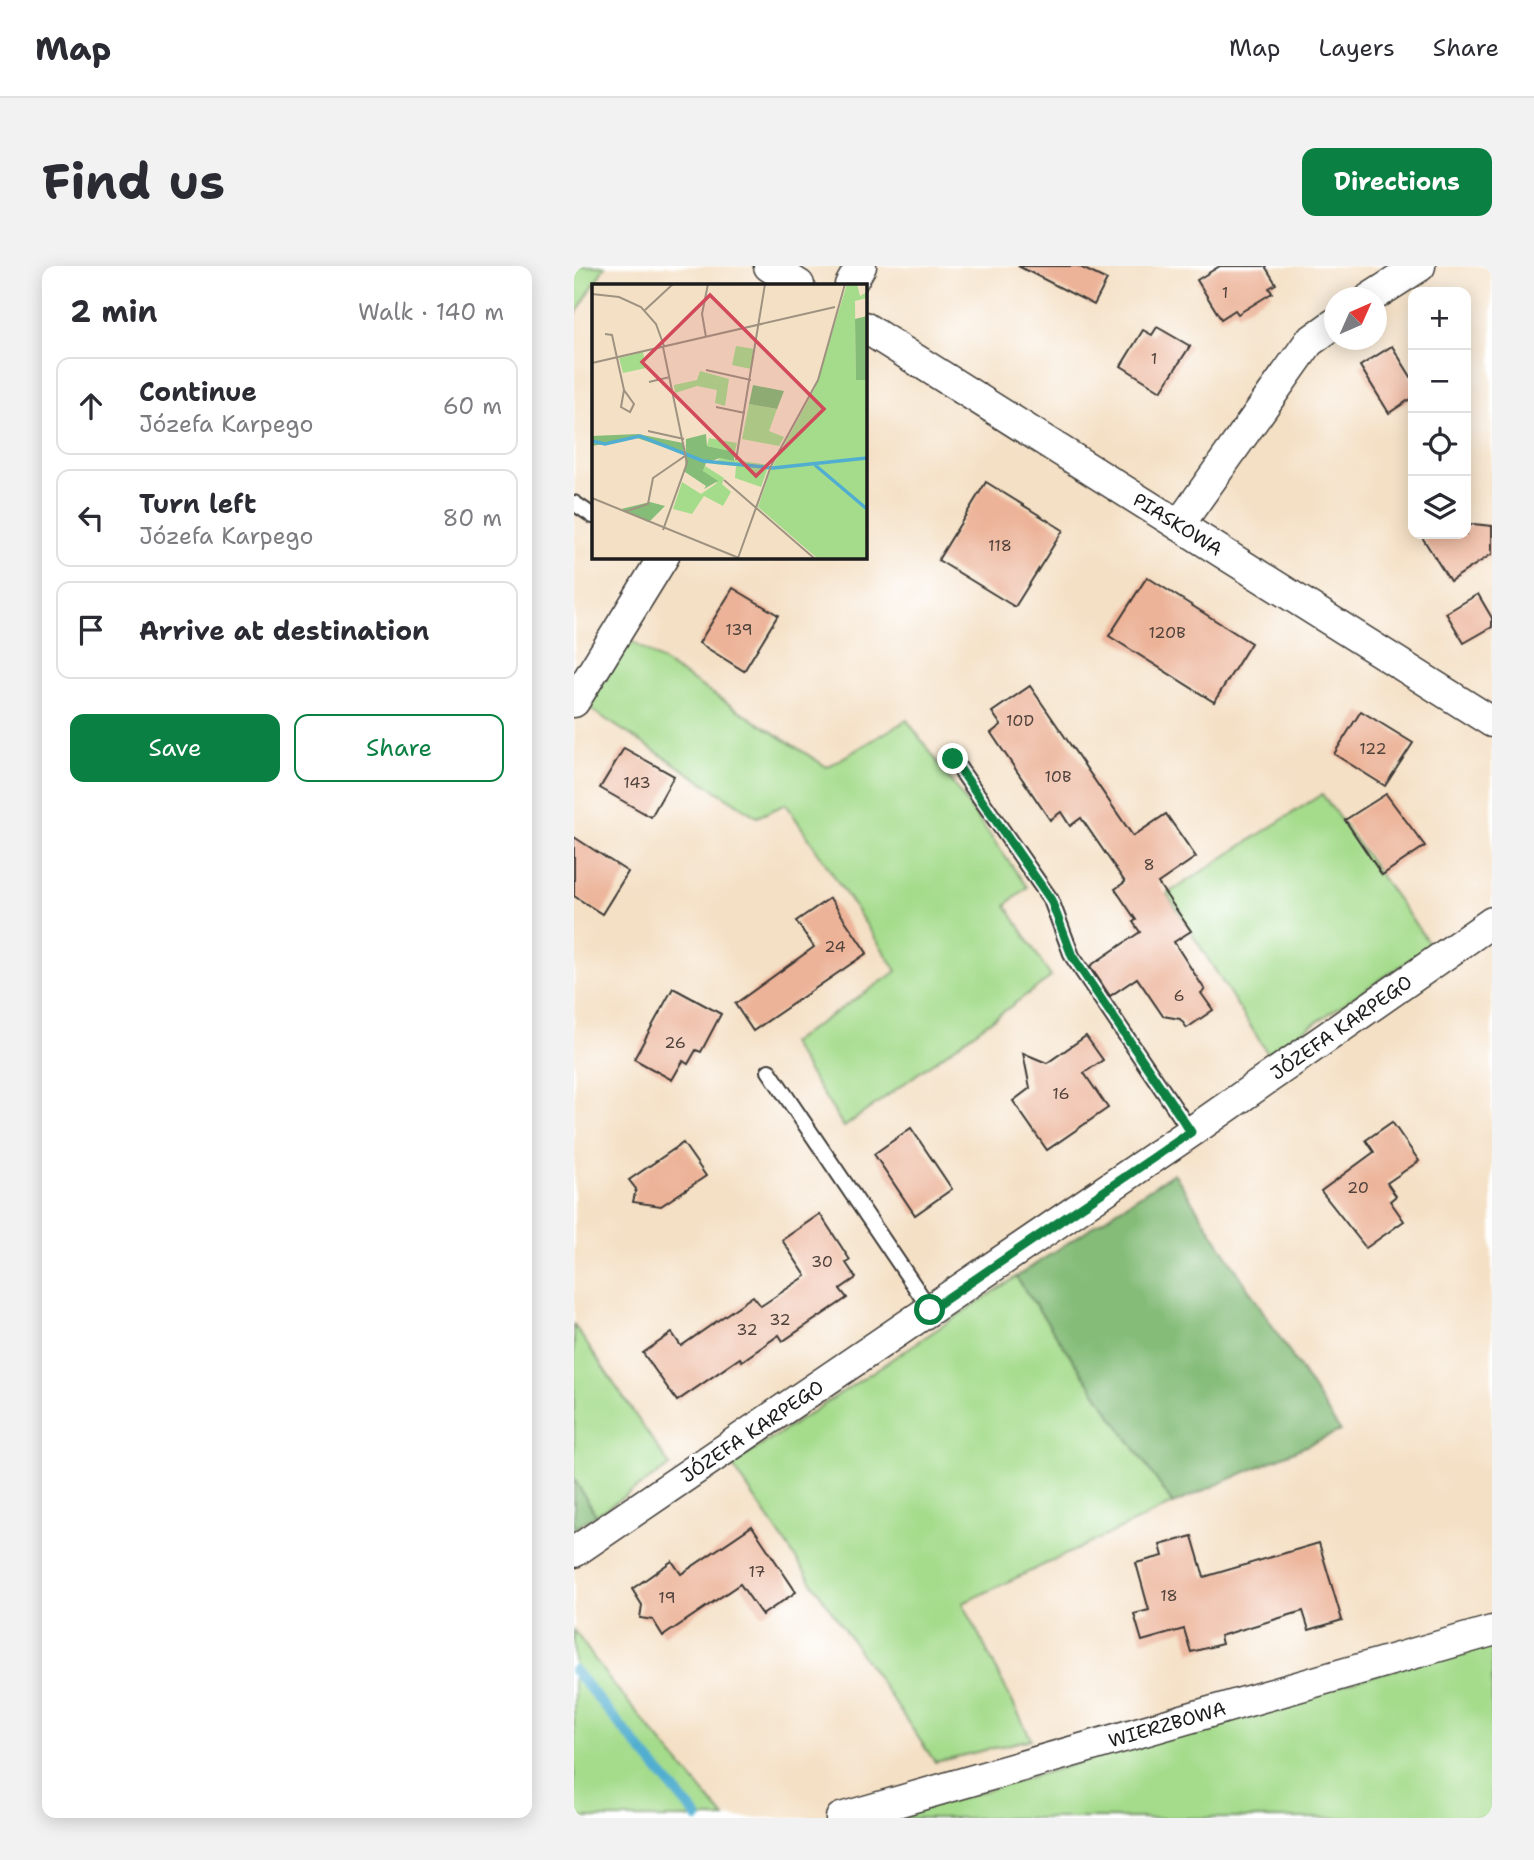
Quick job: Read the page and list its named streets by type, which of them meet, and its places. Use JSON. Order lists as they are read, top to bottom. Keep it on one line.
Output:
{"streets":{"street":["PIASKOWA","JÓZEFA KARPEGO","WIERZBOWA"]},"house_numbers":["1","1","118","139","120B","10D","122","10B","143","8","24","6","26","16","20","30","32","32","17","18","19"],"north":"top right","page":{"header":"Map","nav":["Map","Layers","Share"],"buttons":["Directions",["Save","Share"]],"title":"Find us","heading":["2 min","Walk · 140 m"],"map_buttons":["+","−"],"list":[["Continue","Józefa Karpego","60 m"],["Turn left","Józefa Karpego","80 m"],"Arrive at destination"]}}
